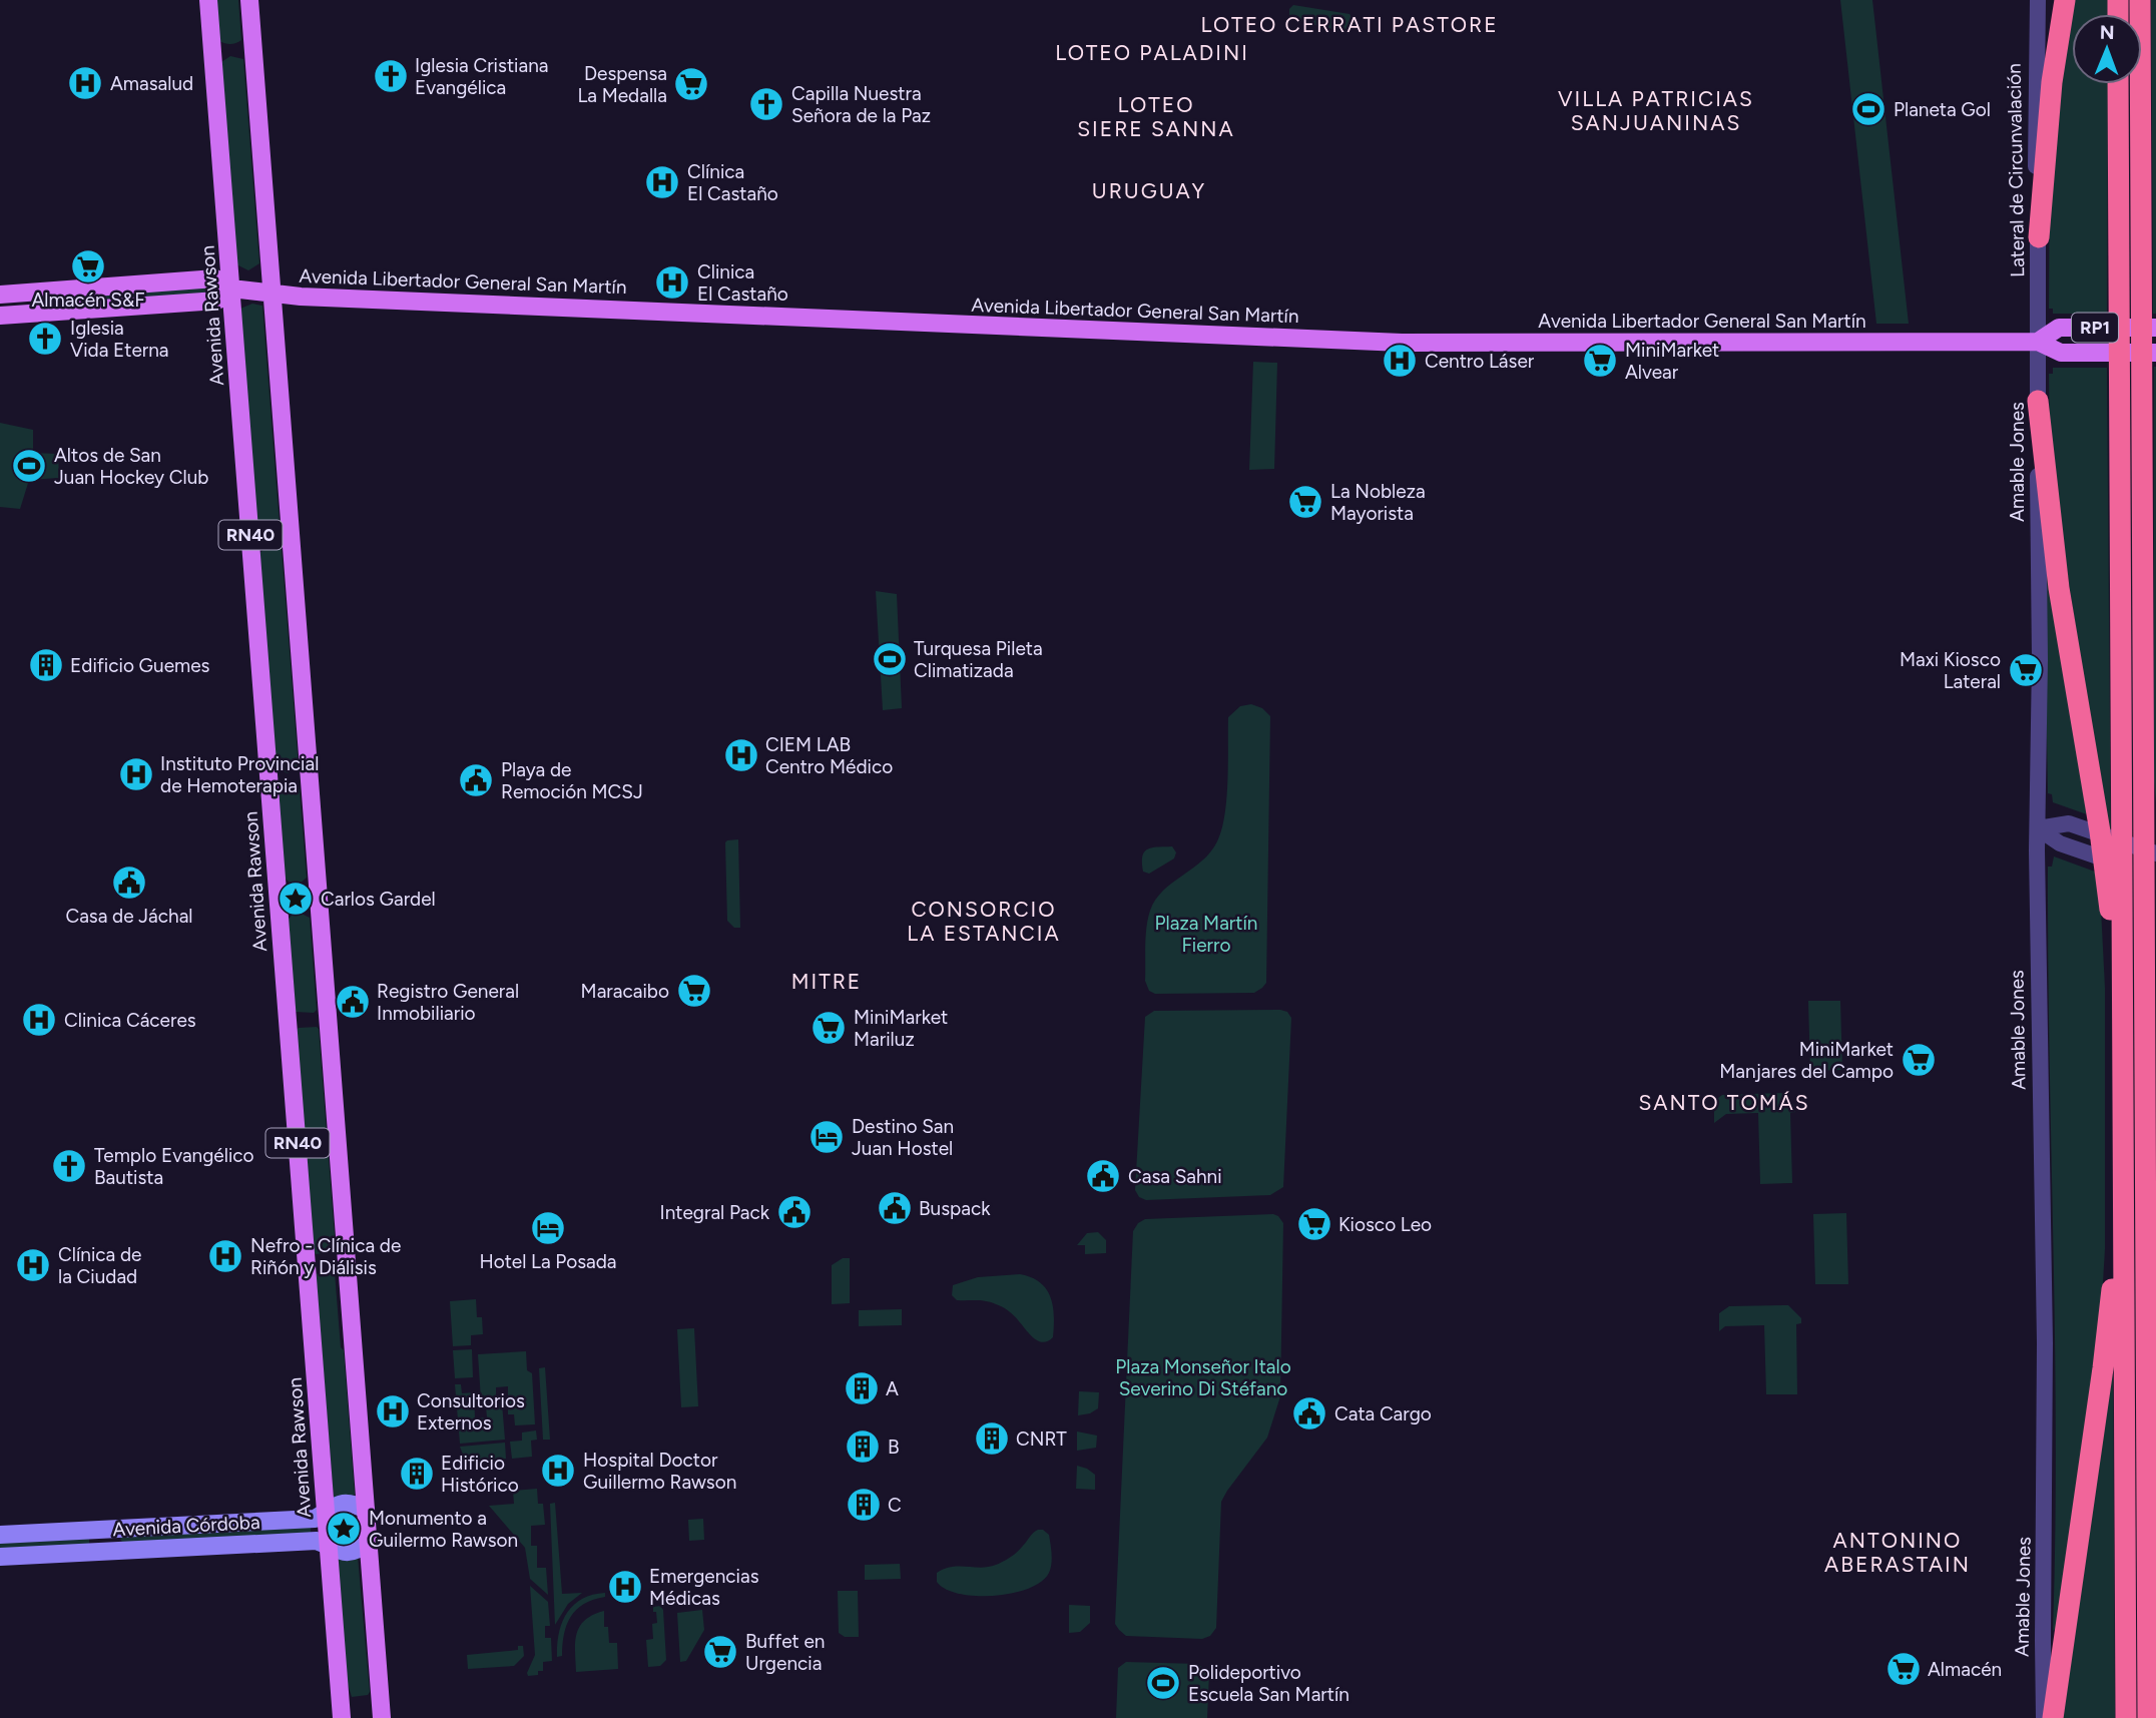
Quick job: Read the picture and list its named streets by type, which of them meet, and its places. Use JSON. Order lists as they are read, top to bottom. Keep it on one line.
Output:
{"streets":{"main road":["Avenida Libertador General San Martín","Avenida Rawson","RP1","RN40","Avenida Córdoba"],"street":["Lateral de Circunvalación","Amable Jones"]},"crossings":[["Lateral de Circunvalación","Avenida Libertador General San Martín"],["Lateral de Circunvalación","Amable Jones"],["Avenida Libertador General San Martín","Avenida Rawson"],["Avenida Libertador General San Martín","Amable Jones"],["Avenida Libertador General San Martín","RN40"],["Avenida Rawson","RN40"],["Avenida Rawson","Avenida Córdoba"],["RN40","Avenida Córdoba"]],"districts":["LOTEO CERRATI PASTORE","LOTEO PALADINI","VILLA PATRICIAS SANJUANINAS","LOTEO SIERE SANNA","URUGUAY","CONSORCIO LA ESTANCIA","MITRE","SANTO TOMÁS","ANTONINO ABERASTAIN"],"parks":["Plaza Martín Fierro","Plaza Monseñor Italo Severino Di Stéfano"],"places":{"church":["Iglesia Cristiana Evangélica","Capilla Nuestra Señora de la Paz","Iglesia Vida Eterna","Templo Evangélico Bautista"],"hospital":["Amasalud","Clínica El Castaño","Clinica El Castaño","Centro Láser","CIEM LAB Centro Médico","Instituto Provincial de Hemoterapia","Clinica Cáceres","Nefro - Clínica de Riñón y Diálisis","Clínica de la Ciudad","Consultorios Externos","Hospital Doctor Guillermo Rawson","Emergencias Médicas"],"supermarket":["Despensa La Medalla","Almacén S&F","MiniMarket Alvear","La Nobleza Mayorista","Maxi Kiosco Lateral","Maracaibo","MiniMarket Mariluz","MiniMarket Manjares del Campo","Kiosco Leo","Buffet en Urgencia","Almacén"],"sports":["Planeta Gol","Altos de San Juan Hockey Club","Turquesa Pileta Climatizada","Polideportivo Escuela San Martín"],"building":["Edificio Guemes","A","CNRT","B","Edificio Histórico","C"],"public building":["Playa de Remoción MCSJ","Casa de Jáchal","Registro General Inmobiliario","Casa Sahni","Buspack","Integral Pack","Cata Cargo"],"place":["Carlos Gardel","Monumento a Guilermo Rawson"],"hotel":["Destino San Juan Hostel","Hotel La Posada"]},"north":"top"}
